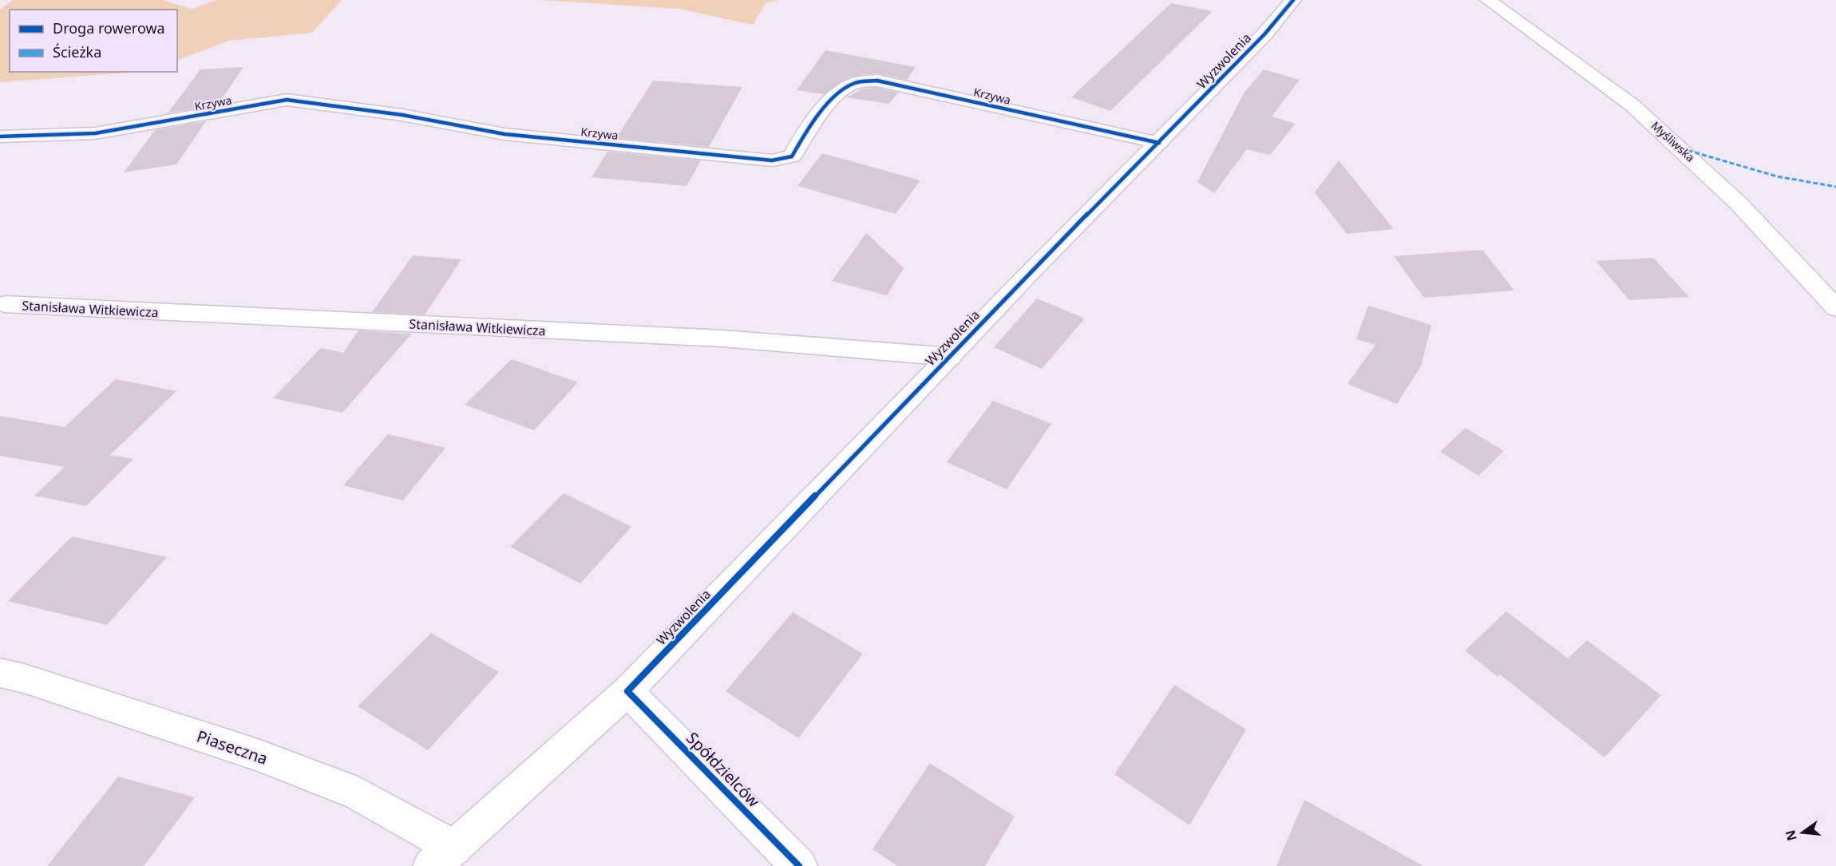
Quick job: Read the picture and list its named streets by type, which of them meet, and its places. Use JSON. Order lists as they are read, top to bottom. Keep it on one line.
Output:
{"streets":{"street":["Wyzwolenia","Krzywa","Myśliwska","Stanisława Witkiewicza","Piaseczna","Spółdzielców"]},"crossings":[["Wyzwolenia","Krzywa"],["Wyzwolenia","Stanisława Witkiewicza"],["Wyzwolenia","Piaseczna"],["Wyzwolenia","Spółdzielców"]],"legend":["Droga rowerowa","Ścieżka"],"north":"left"}
